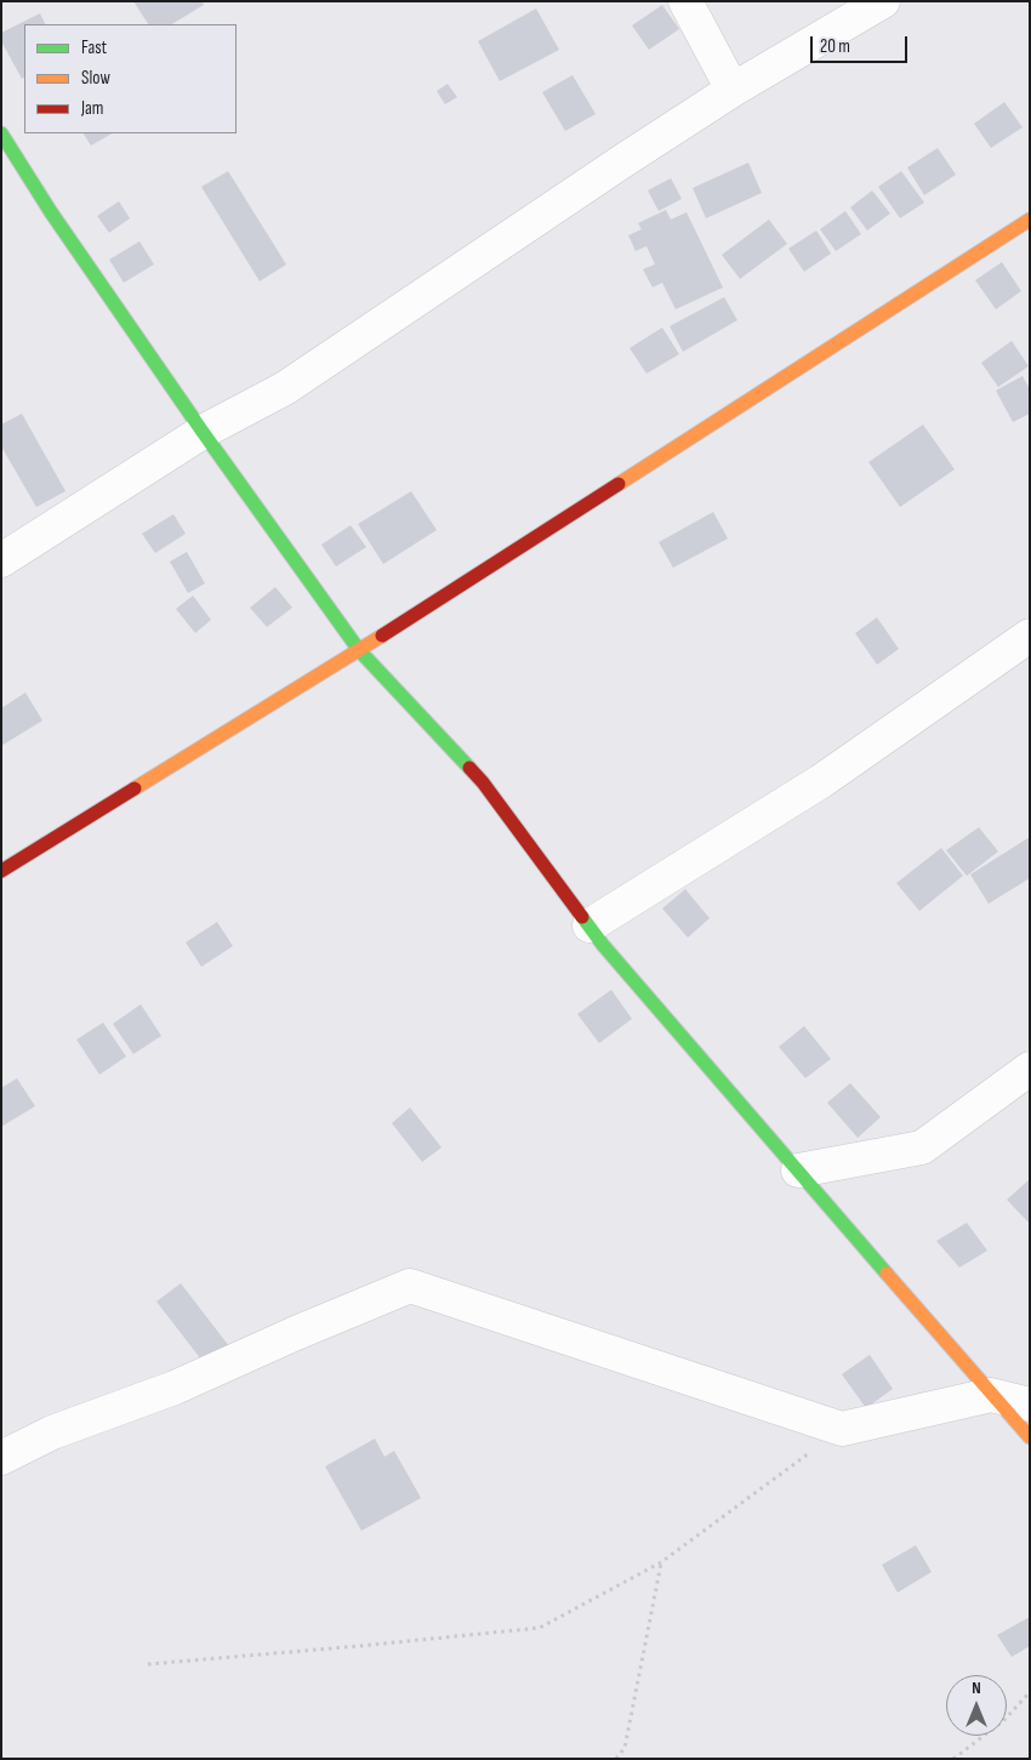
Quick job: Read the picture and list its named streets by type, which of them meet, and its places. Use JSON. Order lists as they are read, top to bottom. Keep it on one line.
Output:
{"legend":["Fast","Slow","Jam"],"scale_bar":"20 m","north":"top"}
